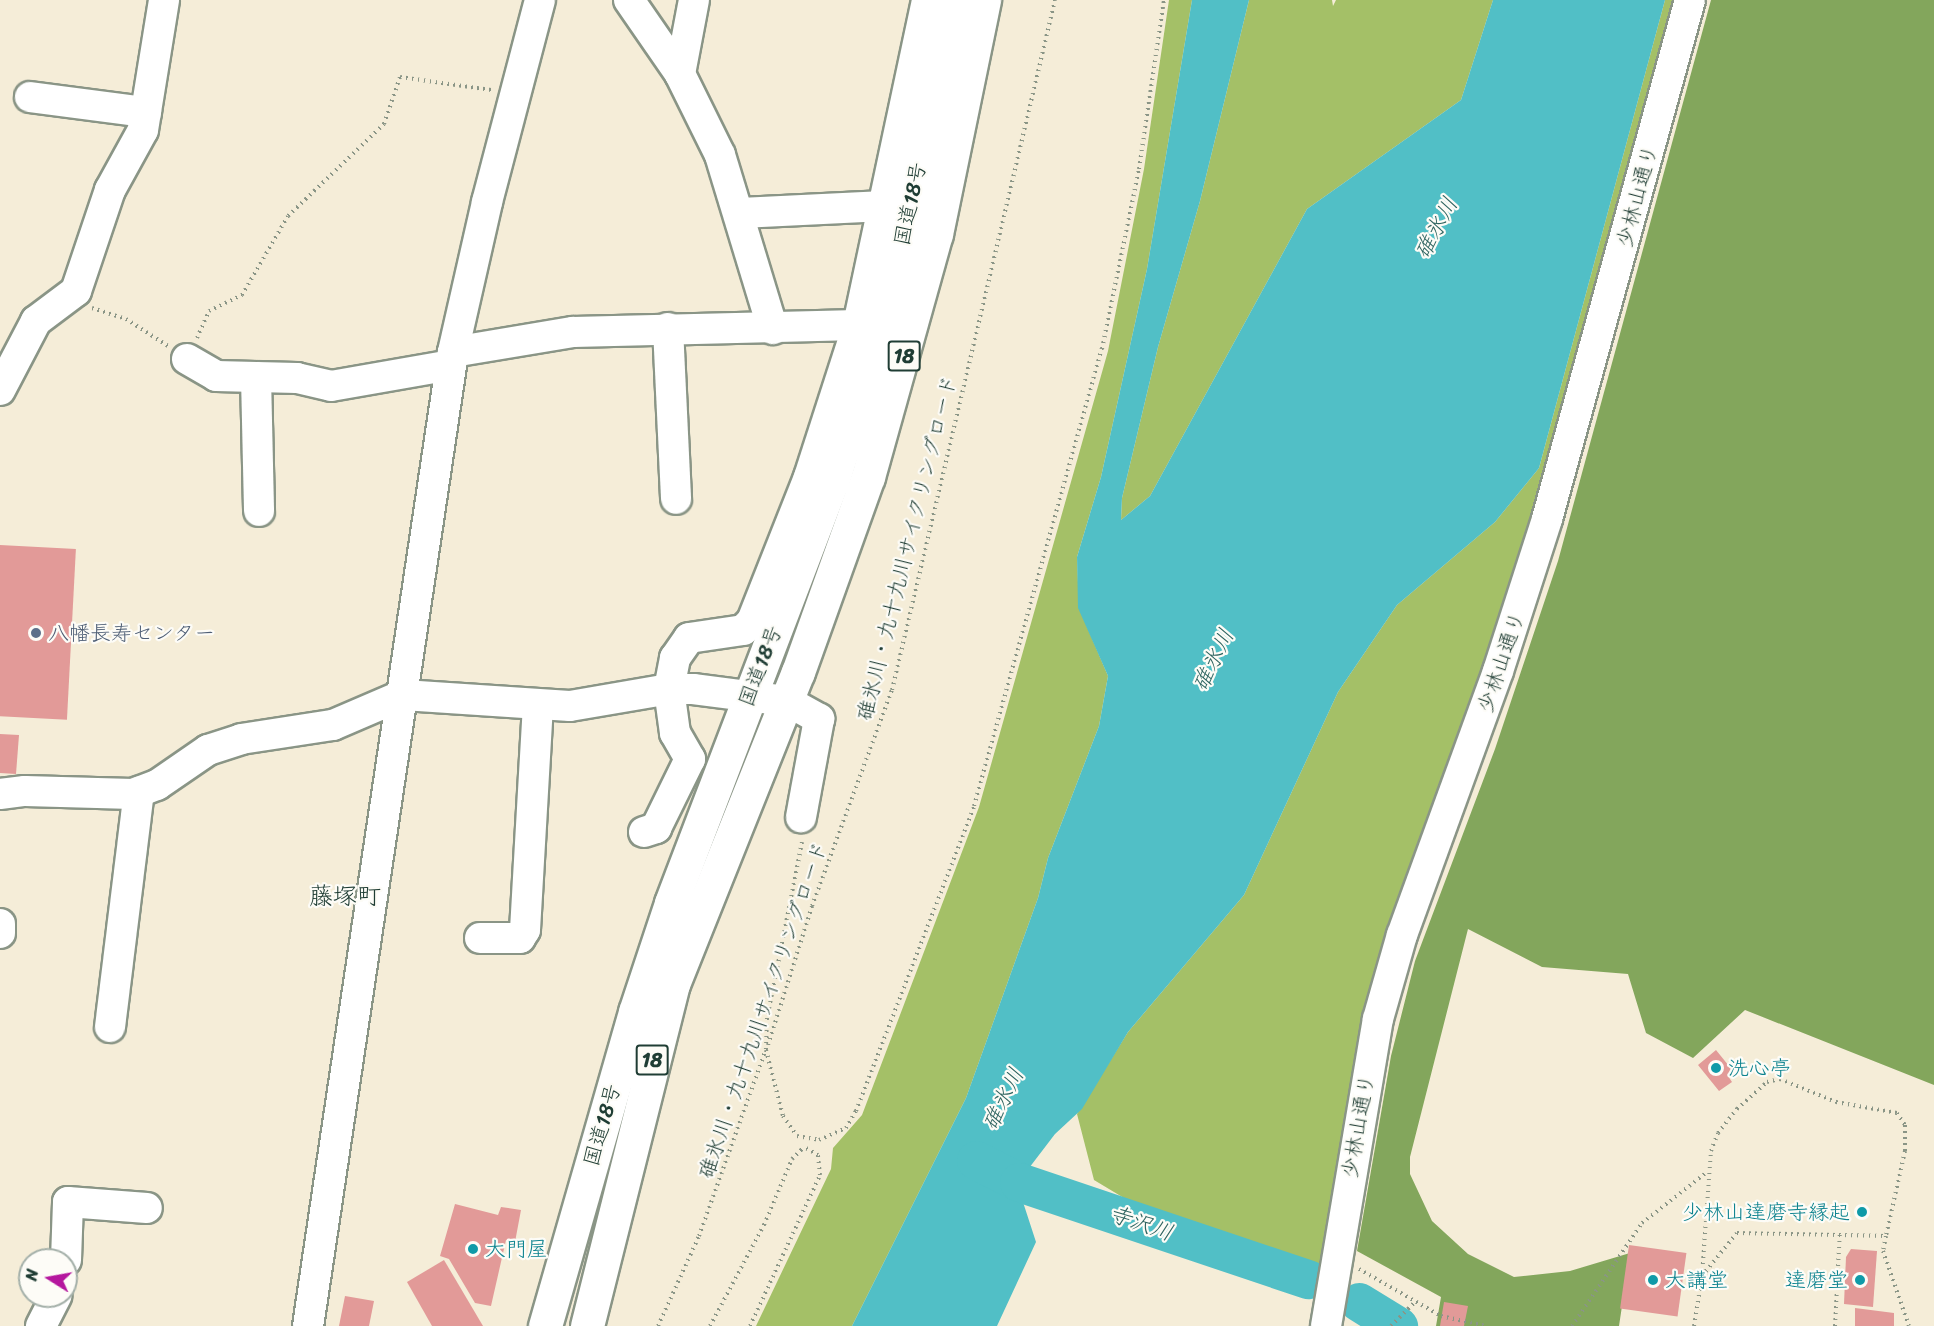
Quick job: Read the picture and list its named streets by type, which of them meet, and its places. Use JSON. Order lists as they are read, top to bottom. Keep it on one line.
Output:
{"streets":{"highway":["国道18号","18"],"street":["少林山通り"],"path":["碓氷川・九十九川サイクリングロード"]},"districts":["藤塚町"],"water":["碓氷川","寺沢川"],"places":["八幡長寿センター","洗心亭","少林山達磨寺縁起","大門屋","大講堂","達磨堂"],"north":"left"}
